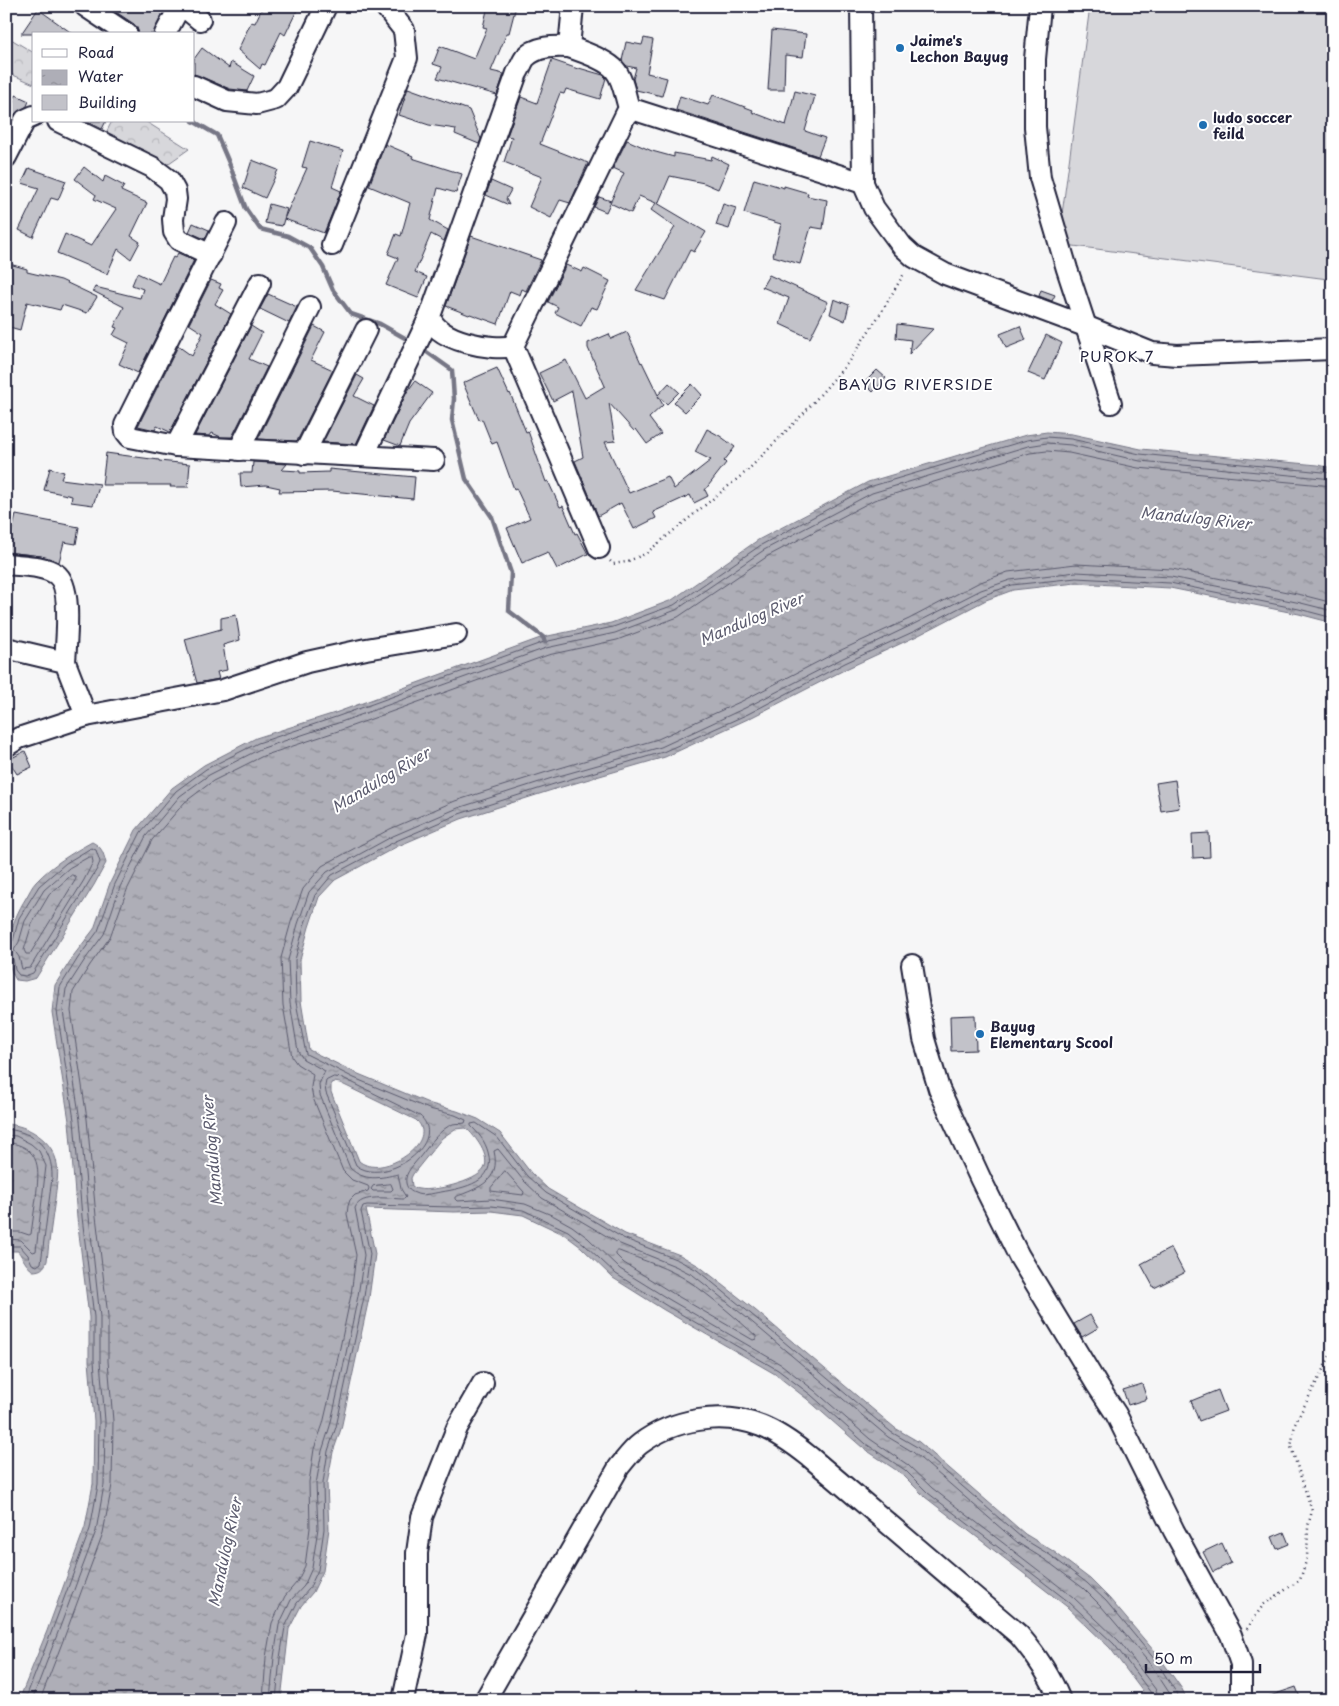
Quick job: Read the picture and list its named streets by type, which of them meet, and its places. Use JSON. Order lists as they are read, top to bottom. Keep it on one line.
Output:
{"districts":["PUROK 7","BAYUG RIVERSIDE"],"water":["Mandulog River"],"places":["Jaime's Lechon Bayug","ludo soccer feild","Bayug Elementary Scool"],"legend":["Road","Water","Building"],"scale_bar":"50 m"}
